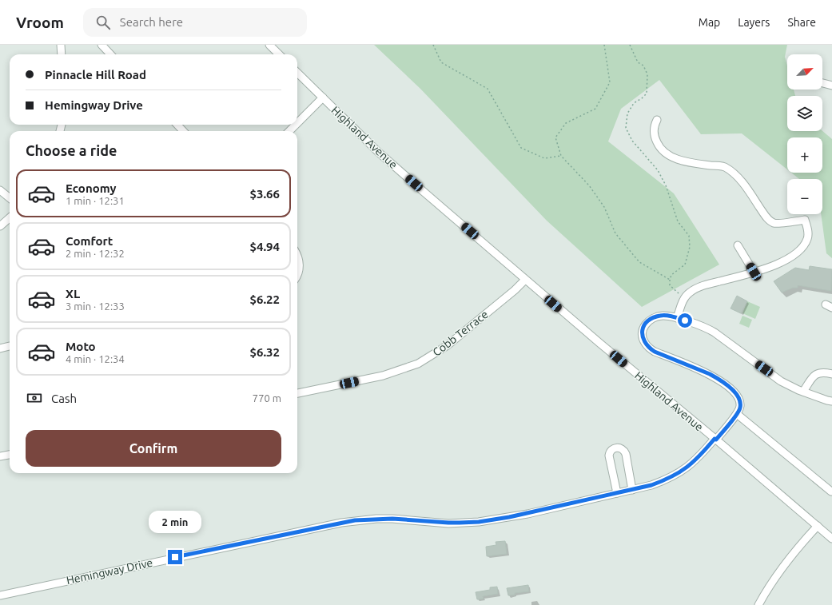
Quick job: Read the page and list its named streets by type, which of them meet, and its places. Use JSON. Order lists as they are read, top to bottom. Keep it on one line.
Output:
{"streets":{"street":["Highland Avenue","Cobb Terrace","Hemingway Drive"]},"crossings":[["Highland Avenue","Cobb Terrace"],["Highland Avenue","Hemingway Drive"]],"north":"top right","page":{"header":"Vroom","search":"Search here","nav":["Map","Layers","Share"],"map_buttons":["+","−"],"banner":["Pinnacle Hill Road","Hemingway Drive"],"heading":"Choose a ride","list":[{"name":"Economy","note":"1 min · 12:31","value":"$3.66"},{"name":"Comfort","note":"2 min · 12:32","value":"$4.94"},{"name":"XL","note":"3 min · 12:33","value":"$6.22"},{"name":"Moto","note":"4 min · 12:34","value":"$6.32"}],"pay":["Cash","770 m"],"buttons":"Confirm","bubble":"2 min"}}
